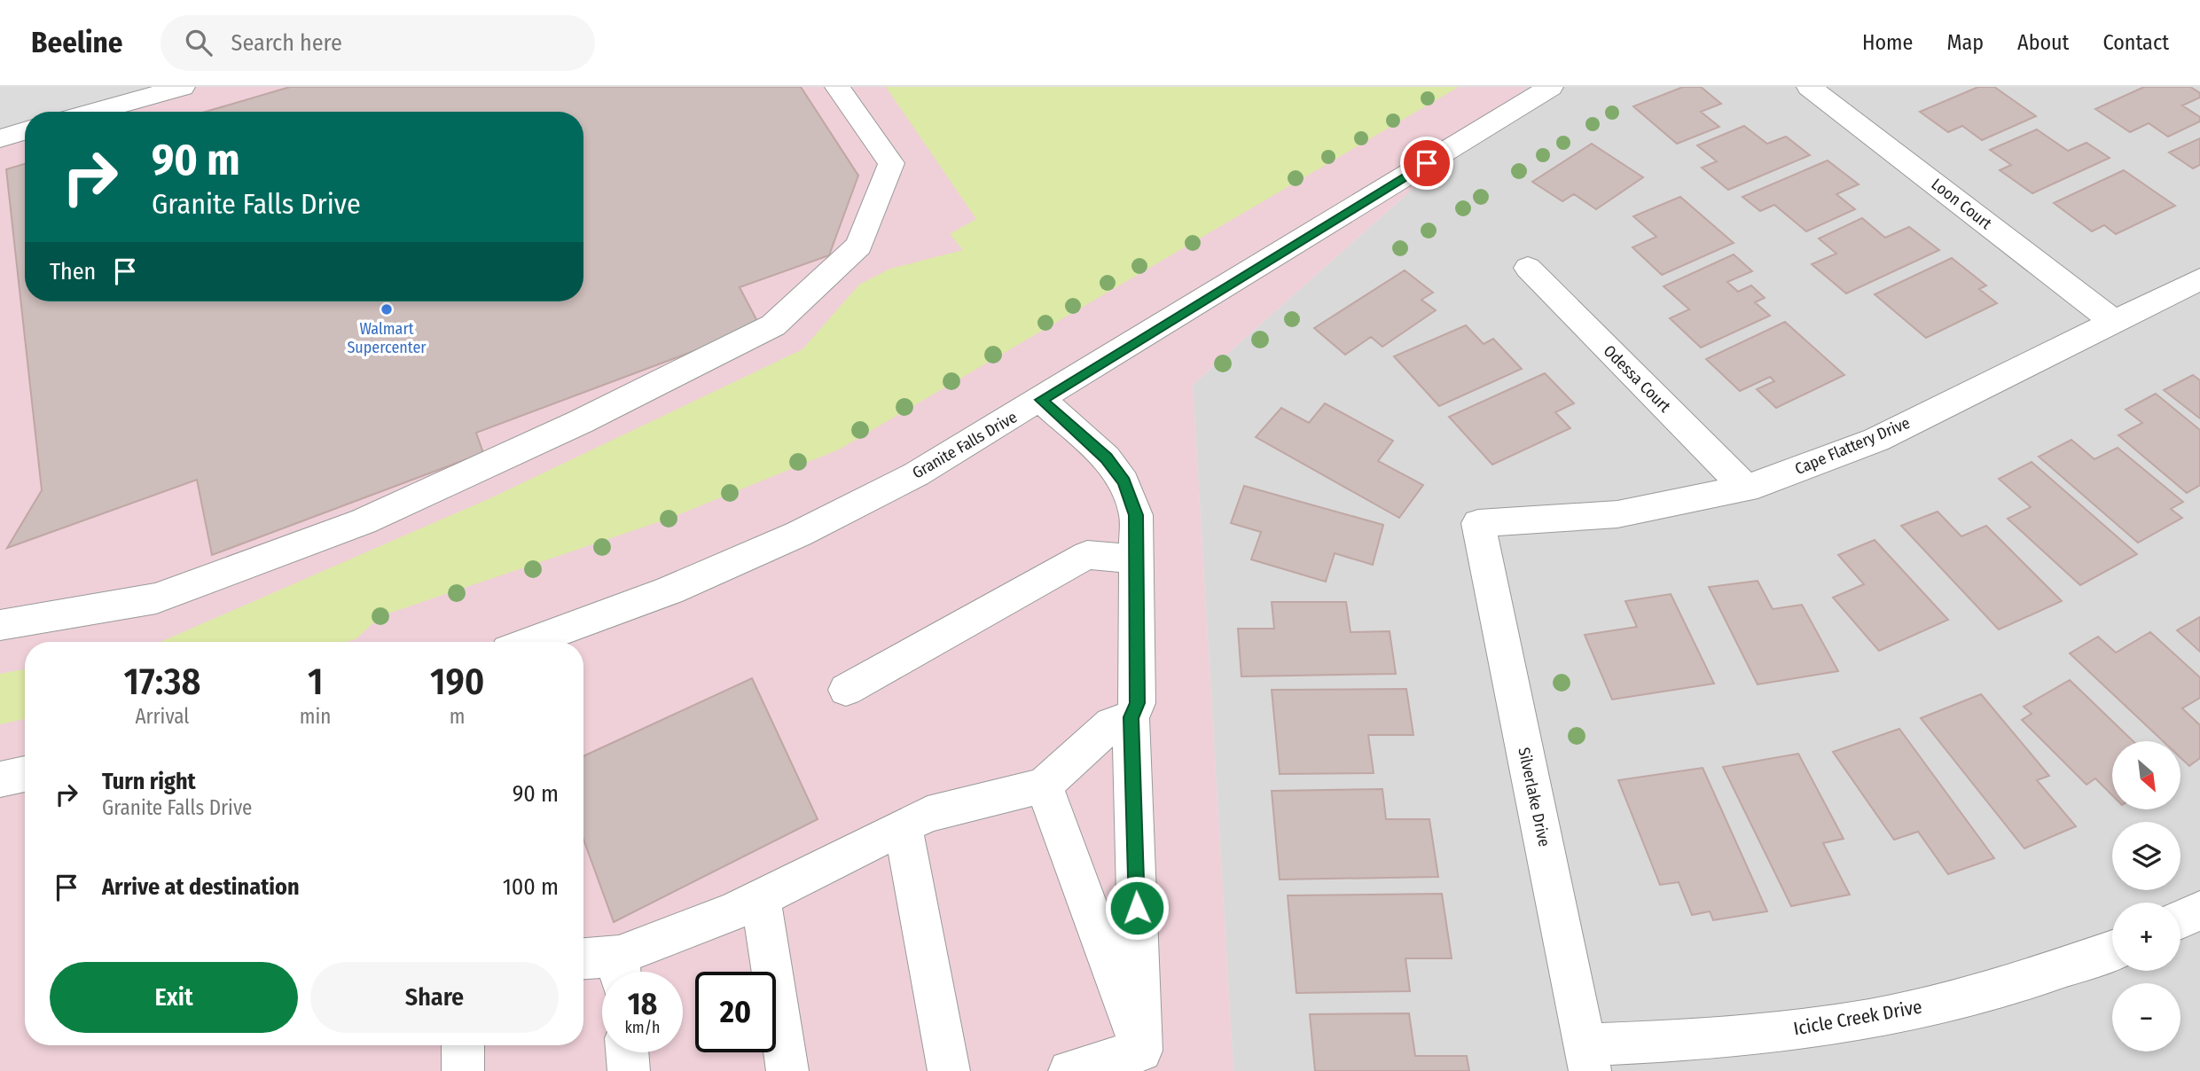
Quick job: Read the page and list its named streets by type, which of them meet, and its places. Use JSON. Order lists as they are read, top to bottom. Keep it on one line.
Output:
{"streets":{"street":["Loon Court","Odessa Court","Granite Falls Drive","Cape Flattery Drive","Silverlake Drive","Icicle Creek Drive"]},"crossings":[["Loon Court","Cape Flattery Drive"],["Odessa Court","Cape Flattery Drive"],["Cape Flattery Drive","Silverlake Drive"],["Silverlake Drive","Icicle Creek Drive"]],"places":["Walmart Supercenter"],"north":"bottom right","page":{"header":"Beeline","search":"Search here","nav":["Home","Map","About","Contact"],"turn":["90 m","Granite Falls Drive"],"then":"Then","eta":["17:38","Arrival","1","min","190","m"],"map_buttons":["+","−"],"list":[{"name":"Turn right","note":"Granite Falls Drive","value":"90 m"},{"name":"Arrive at destination","value":"100 m"}],"buttons":["Exit","Share"],"speed":"18 km/h","limit":"20"}}
